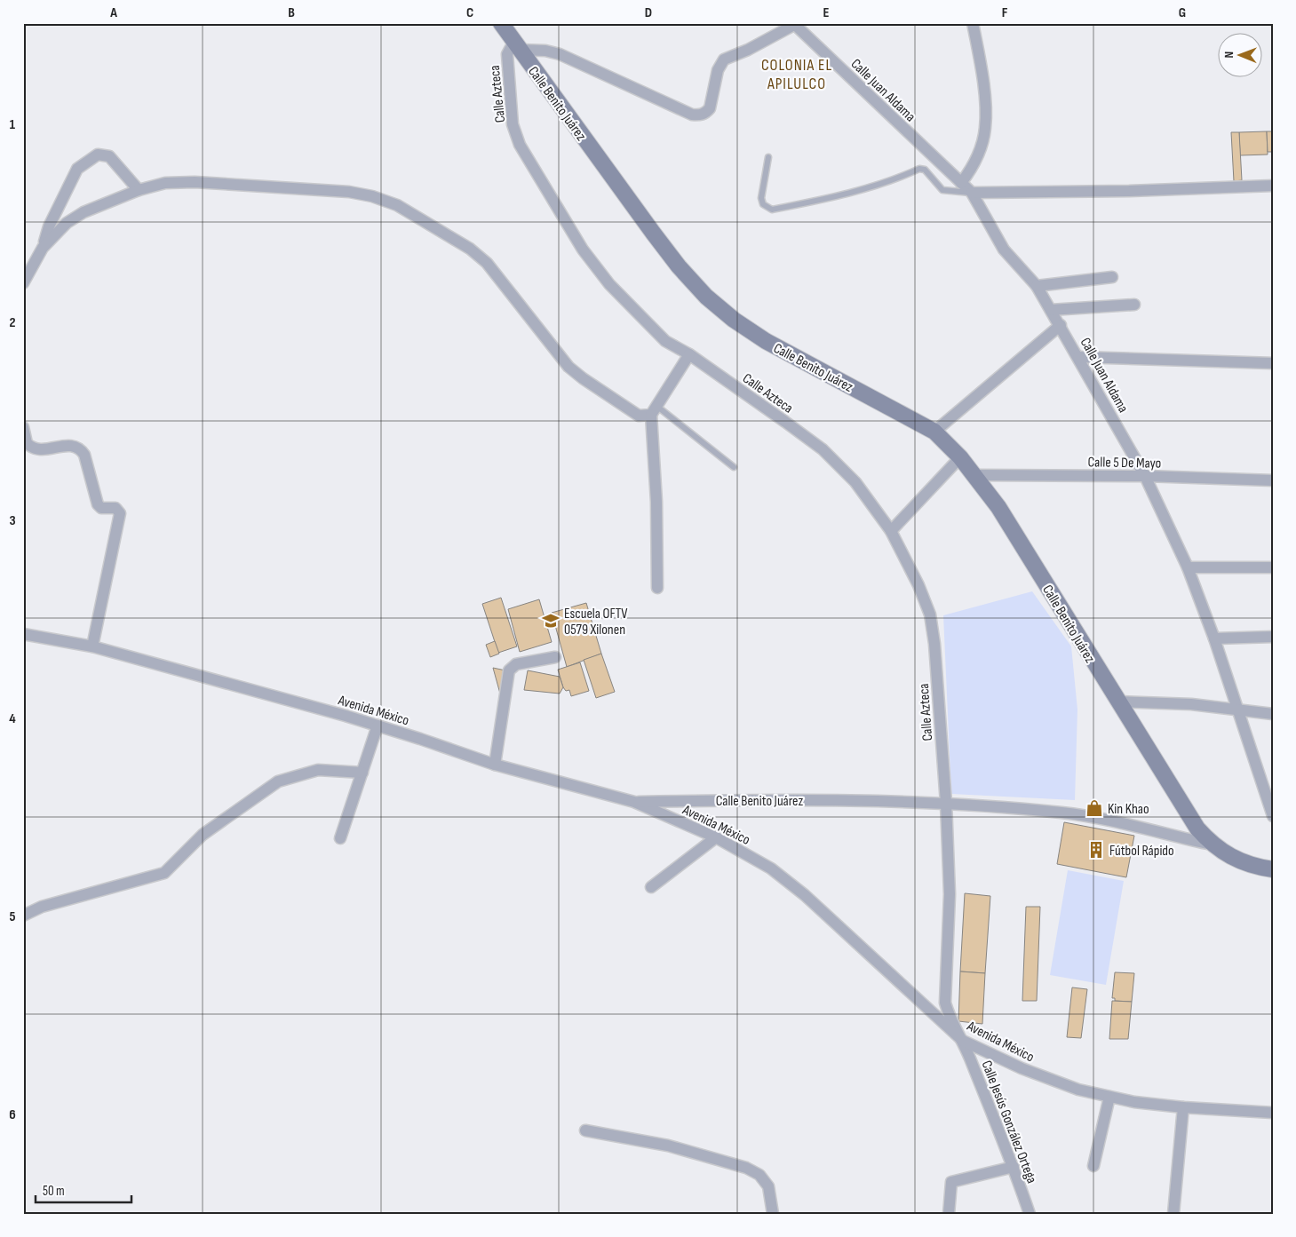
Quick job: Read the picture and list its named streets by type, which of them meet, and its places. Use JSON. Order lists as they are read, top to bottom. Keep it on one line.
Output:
{"streets":{"main road":["Calle Benito Juárez"],"street":["Calle Juan Aldama","Calle Azteca","Calle 5 De Mayo","Avenida México","Calle Jesús González Ortega"]},"crossings":[["Calle Juan Aldama","Calle 5 De Mayo"],["Calle Azteca","Calle Benito Juárez"],["Calle Azteca","Avenida México"],["Calle Azteca","Calle Jesús González Ortega"],["Calle Benito Juárez","Calle 5 De Mayo"],["Calle Benito Juárez","Avenida México"],["Avenida México","Calle Jesús González Ortega"]],"districts":["COLONIA EL APILULCO"],"places":{"school or university":["Escuela OFTV 0579 Xilonen"],"shop":["Kin Khao"],"building":["Fútbol Rápido"]},"scale_bar":"50 m","north":"left","grid":{"columns":["A","B","C","D","E","F","G"],"rows":["1","2","3","4","5","6"]}}
